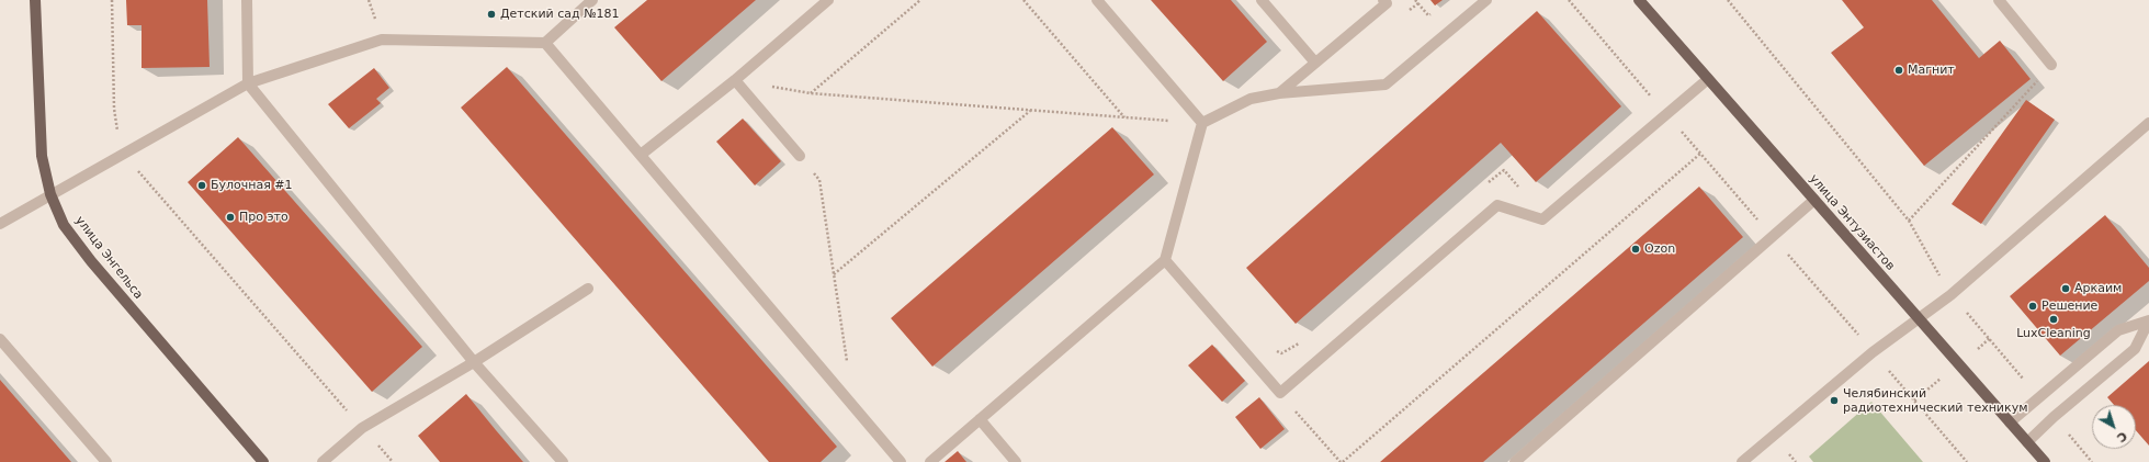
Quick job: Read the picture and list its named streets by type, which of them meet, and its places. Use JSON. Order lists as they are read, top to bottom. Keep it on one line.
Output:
{"streets":{"main road":["улица Энтузиастов","улица Энгельса"]},"places":["Детский сад №181","Магнит","Булочная #1","Про это","Ozon","Аркаим","Решение","LuxCleaning","Челябинский радиотехнический техникум"],"north":"bottom right"}
